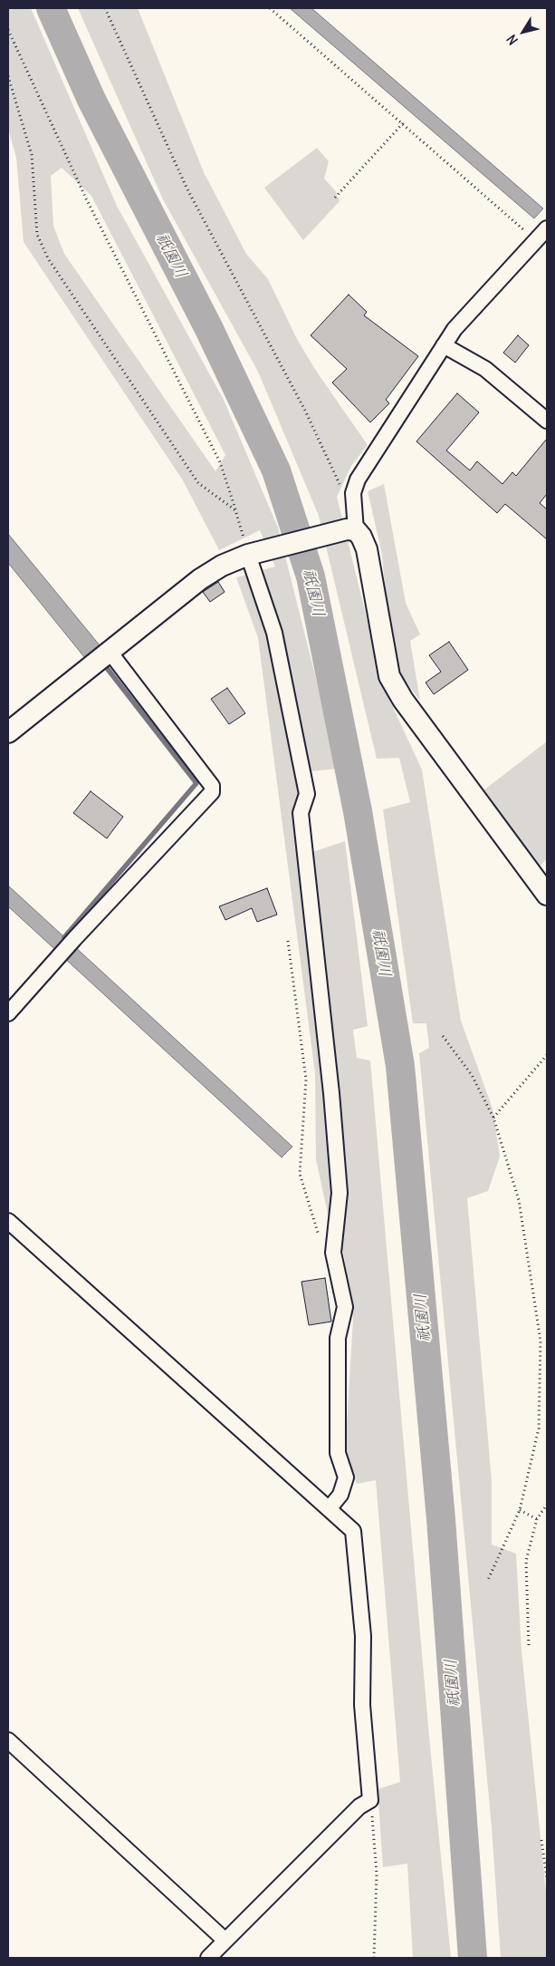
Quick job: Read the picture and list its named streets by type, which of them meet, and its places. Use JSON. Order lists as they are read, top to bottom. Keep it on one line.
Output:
{"water":["祇園川"],"north":"bottom left"}
